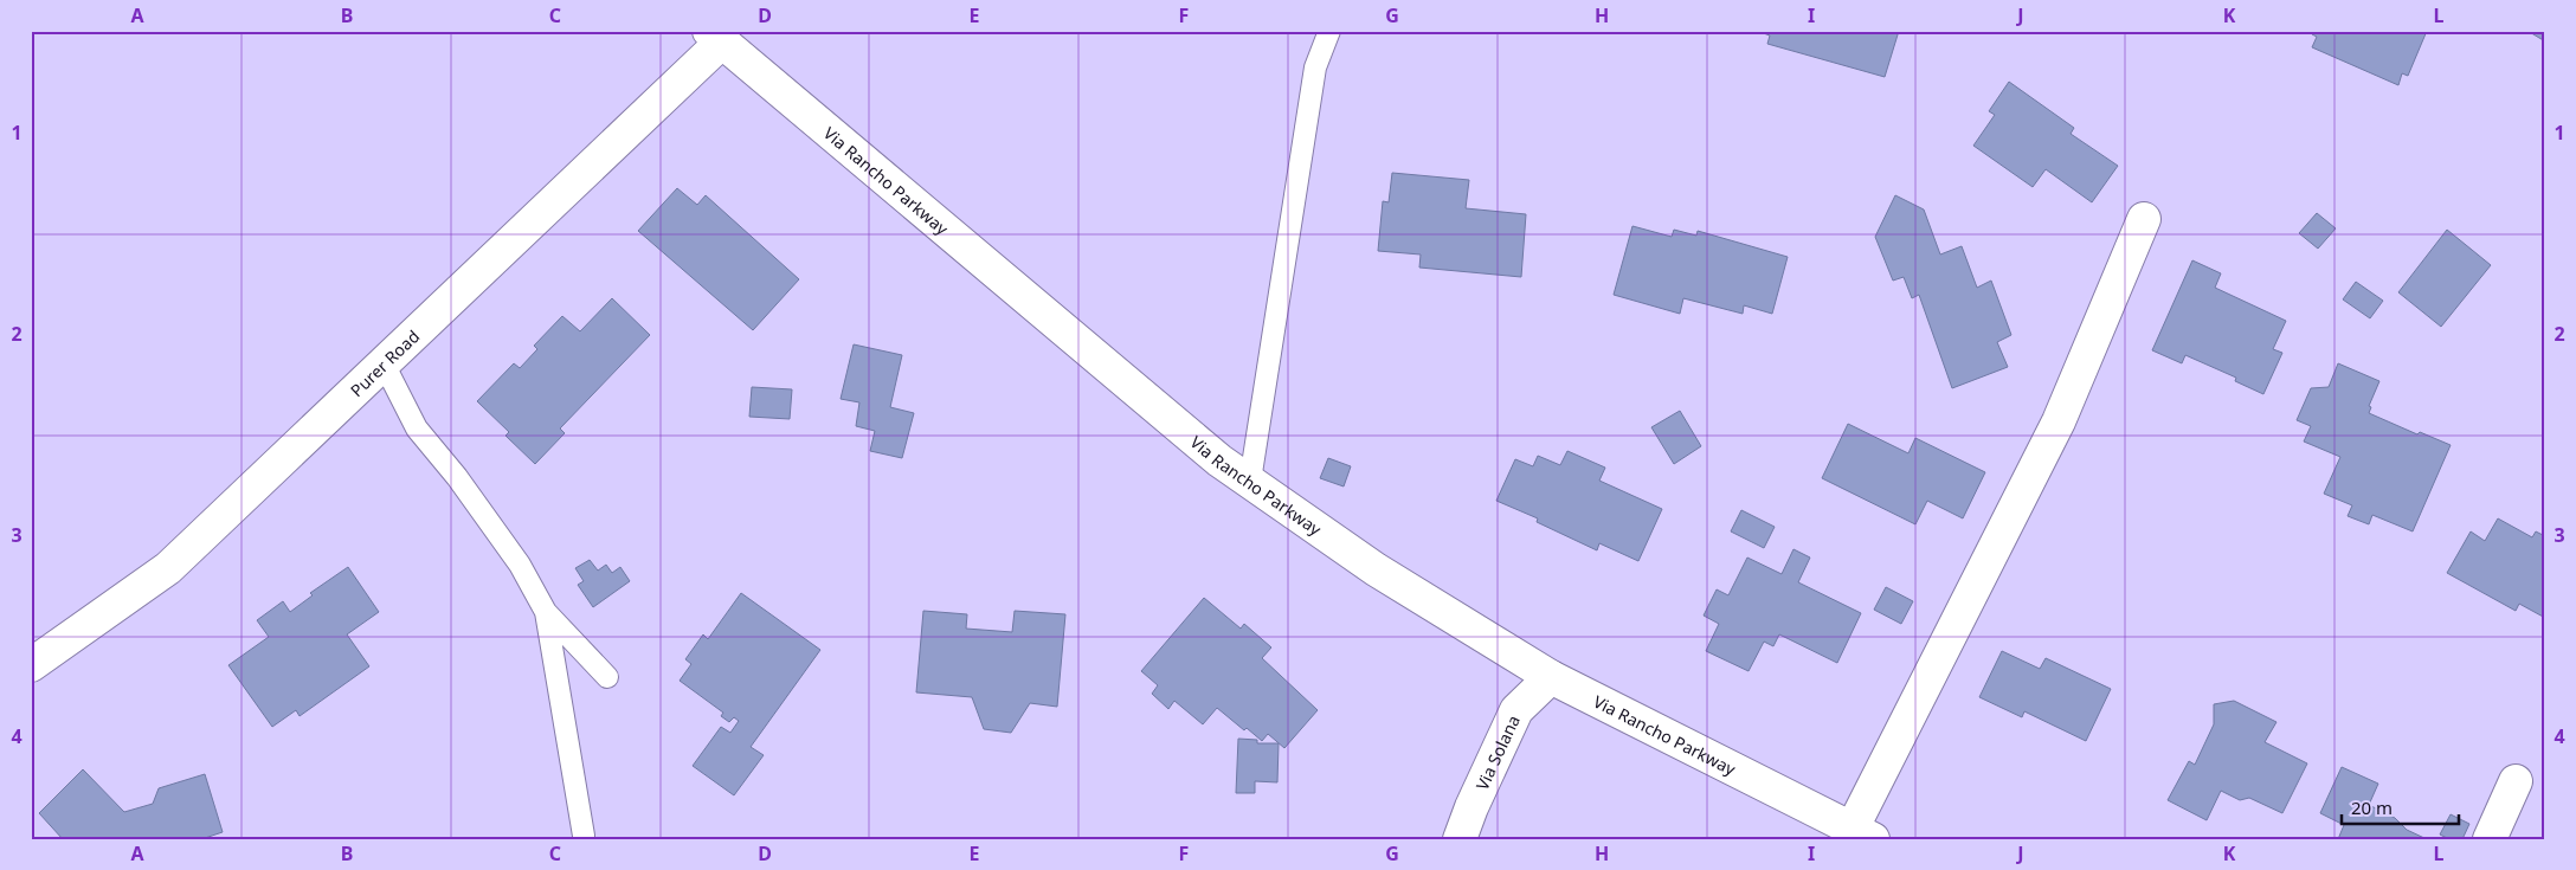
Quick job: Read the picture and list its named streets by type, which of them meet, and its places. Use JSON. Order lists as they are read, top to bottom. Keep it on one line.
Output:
{"streets":{"street":["Via Rancho Parkway","Purer Road","Via Solana"]},"crossings":[["Via Rancho Parkway","Purer Road"],["Via Rancho Parkway","Via Solana"]],"scale_bar":"20 m","grid":{"columns":["A","B","C","D","E","F","G","H","I","J","K","L"],"rows":["1","2","3","4"]}}
